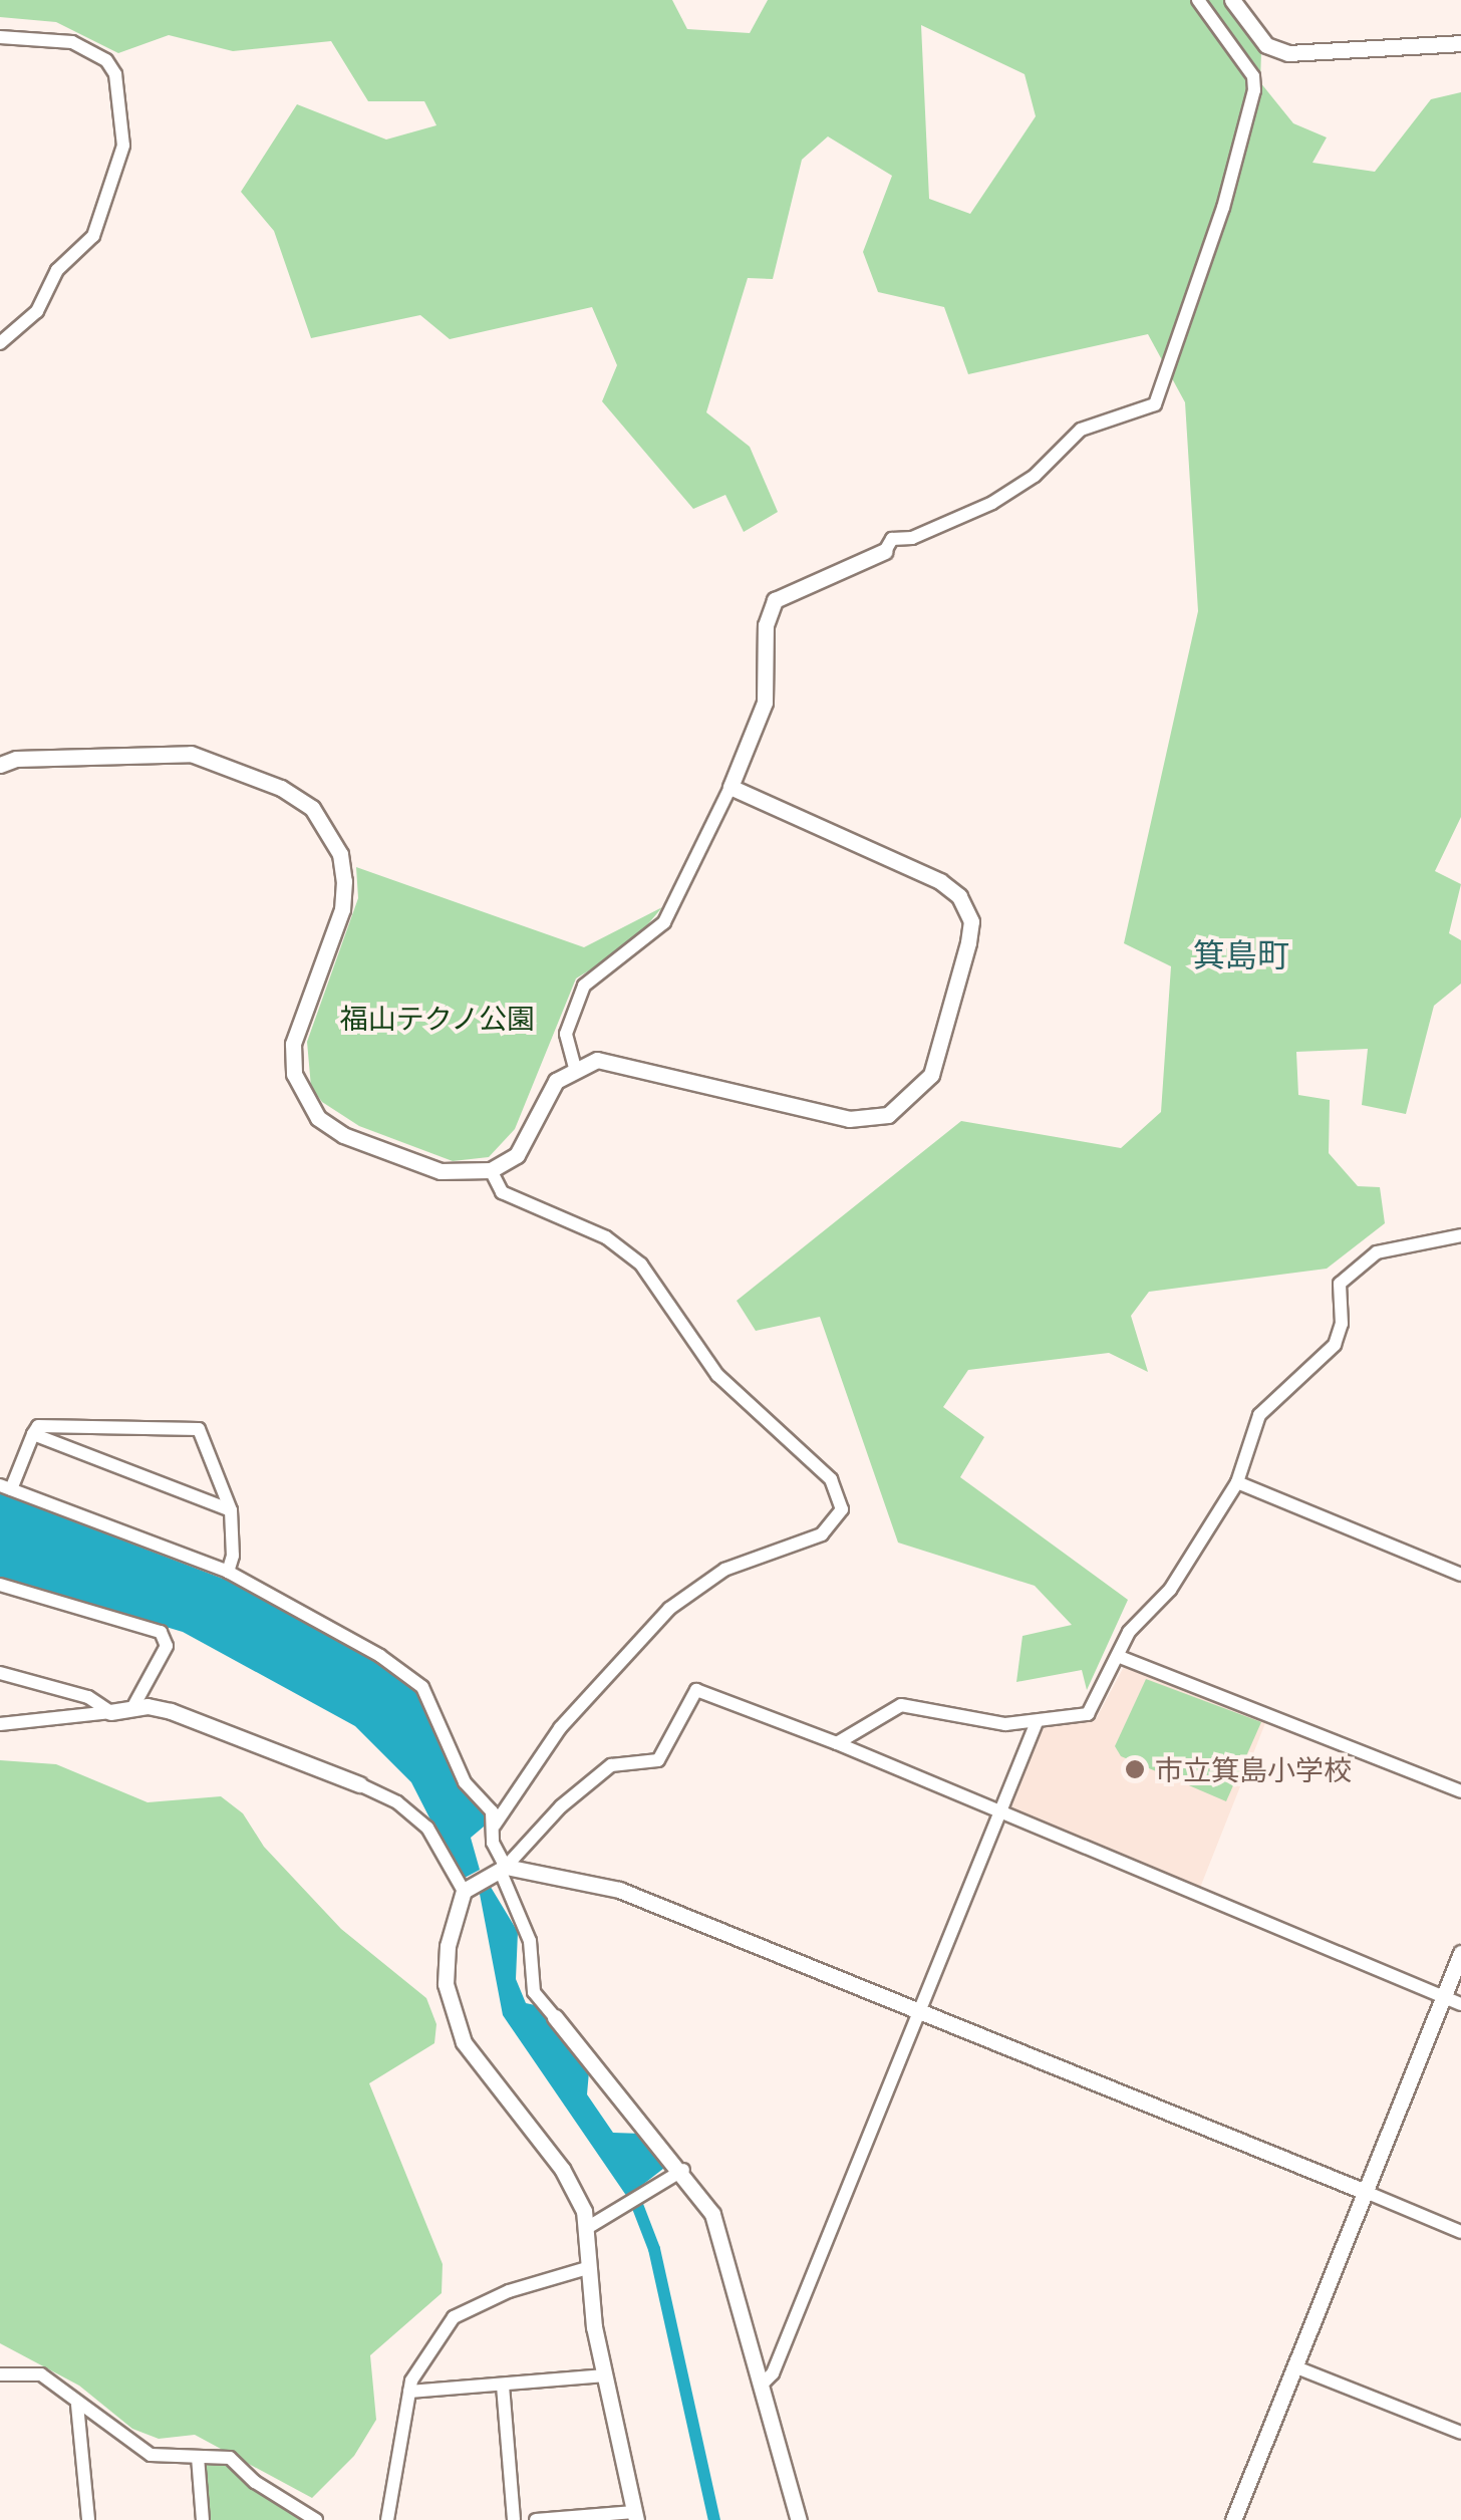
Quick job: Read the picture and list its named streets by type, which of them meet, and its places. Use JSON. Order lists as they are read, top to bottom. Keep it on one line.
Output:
{"districts":["箕島町"],"parks":["福山テクノ公園"],"places":["市立箕島小学校"]}
